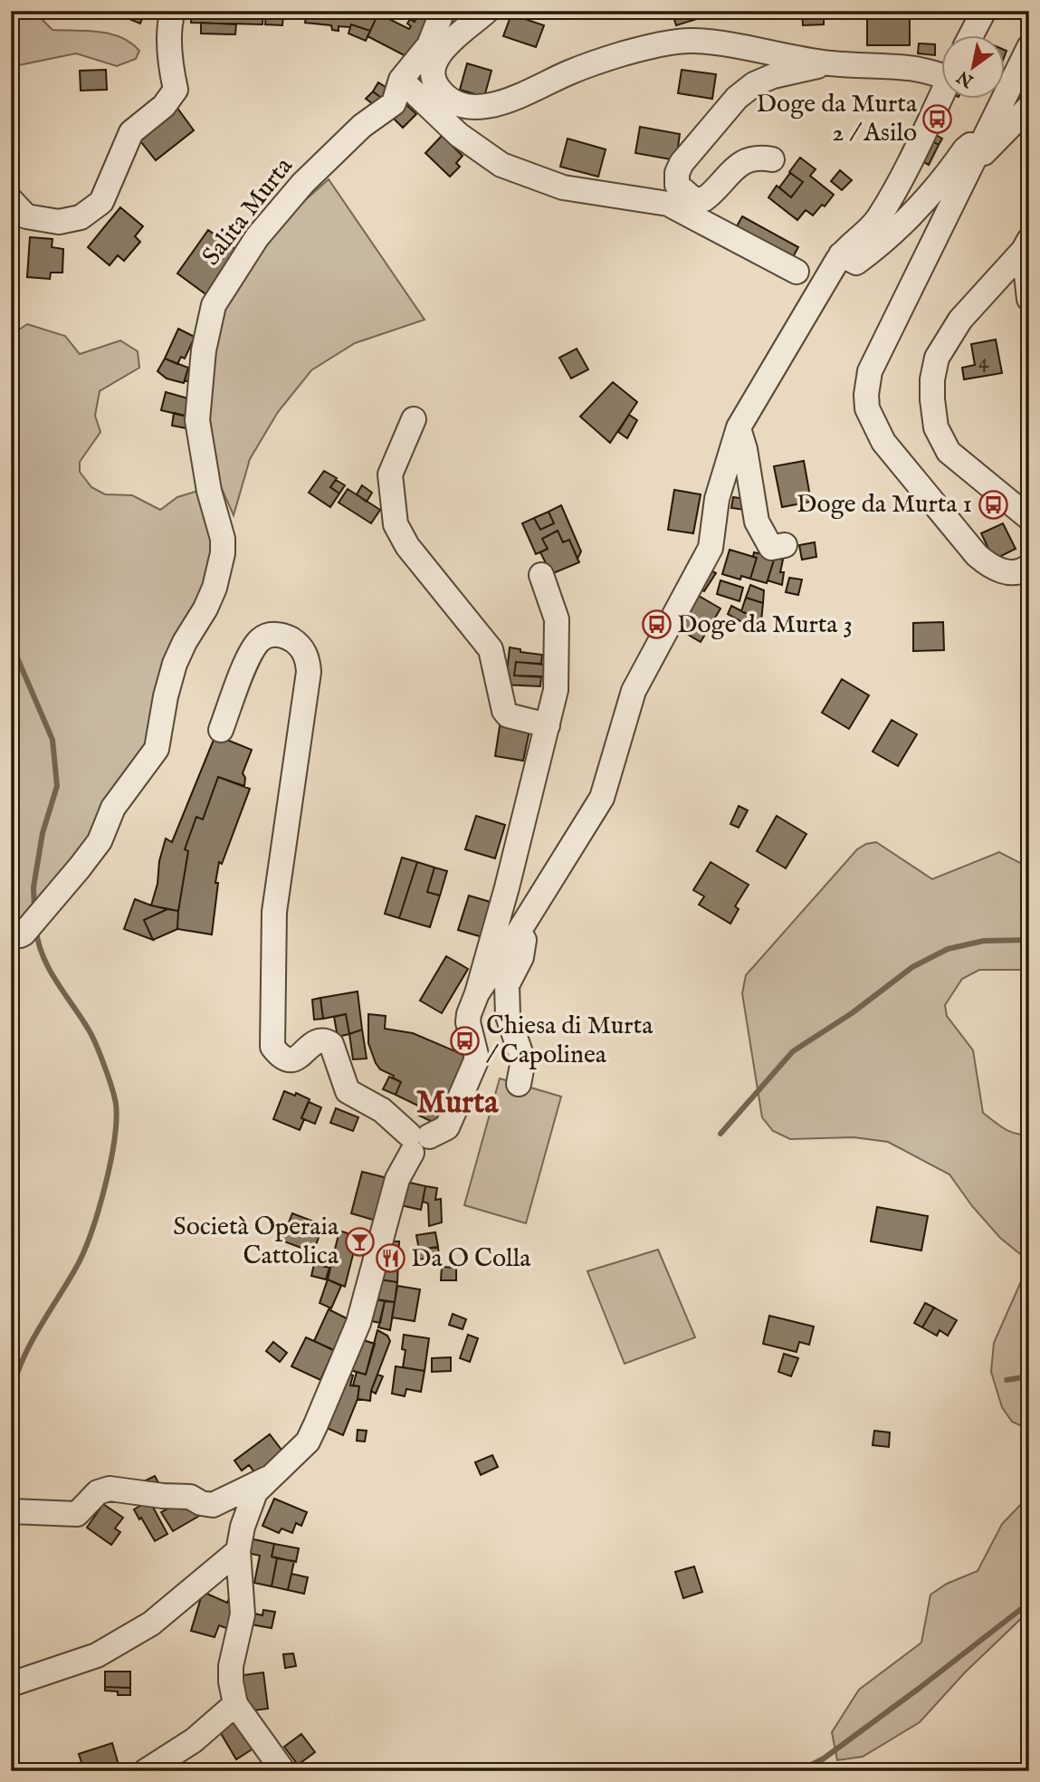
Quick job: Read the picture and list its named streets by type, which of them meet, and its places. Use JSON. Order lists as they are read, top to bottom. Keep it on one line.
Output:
{"streets":{"street":["Salita Murta"]},"districts":["Murta"],"places":{"bus stop":["Doge da Murta 2 / Asilo","Doge da Murta 1","Doge da Murta 3","Chiesa di Murta / Capolinea"],"bar":["Società Operaia Cattolica"],"restaurant":["Da O Colla"]},"house_numbers":["4"],"north":"bottom left"}
